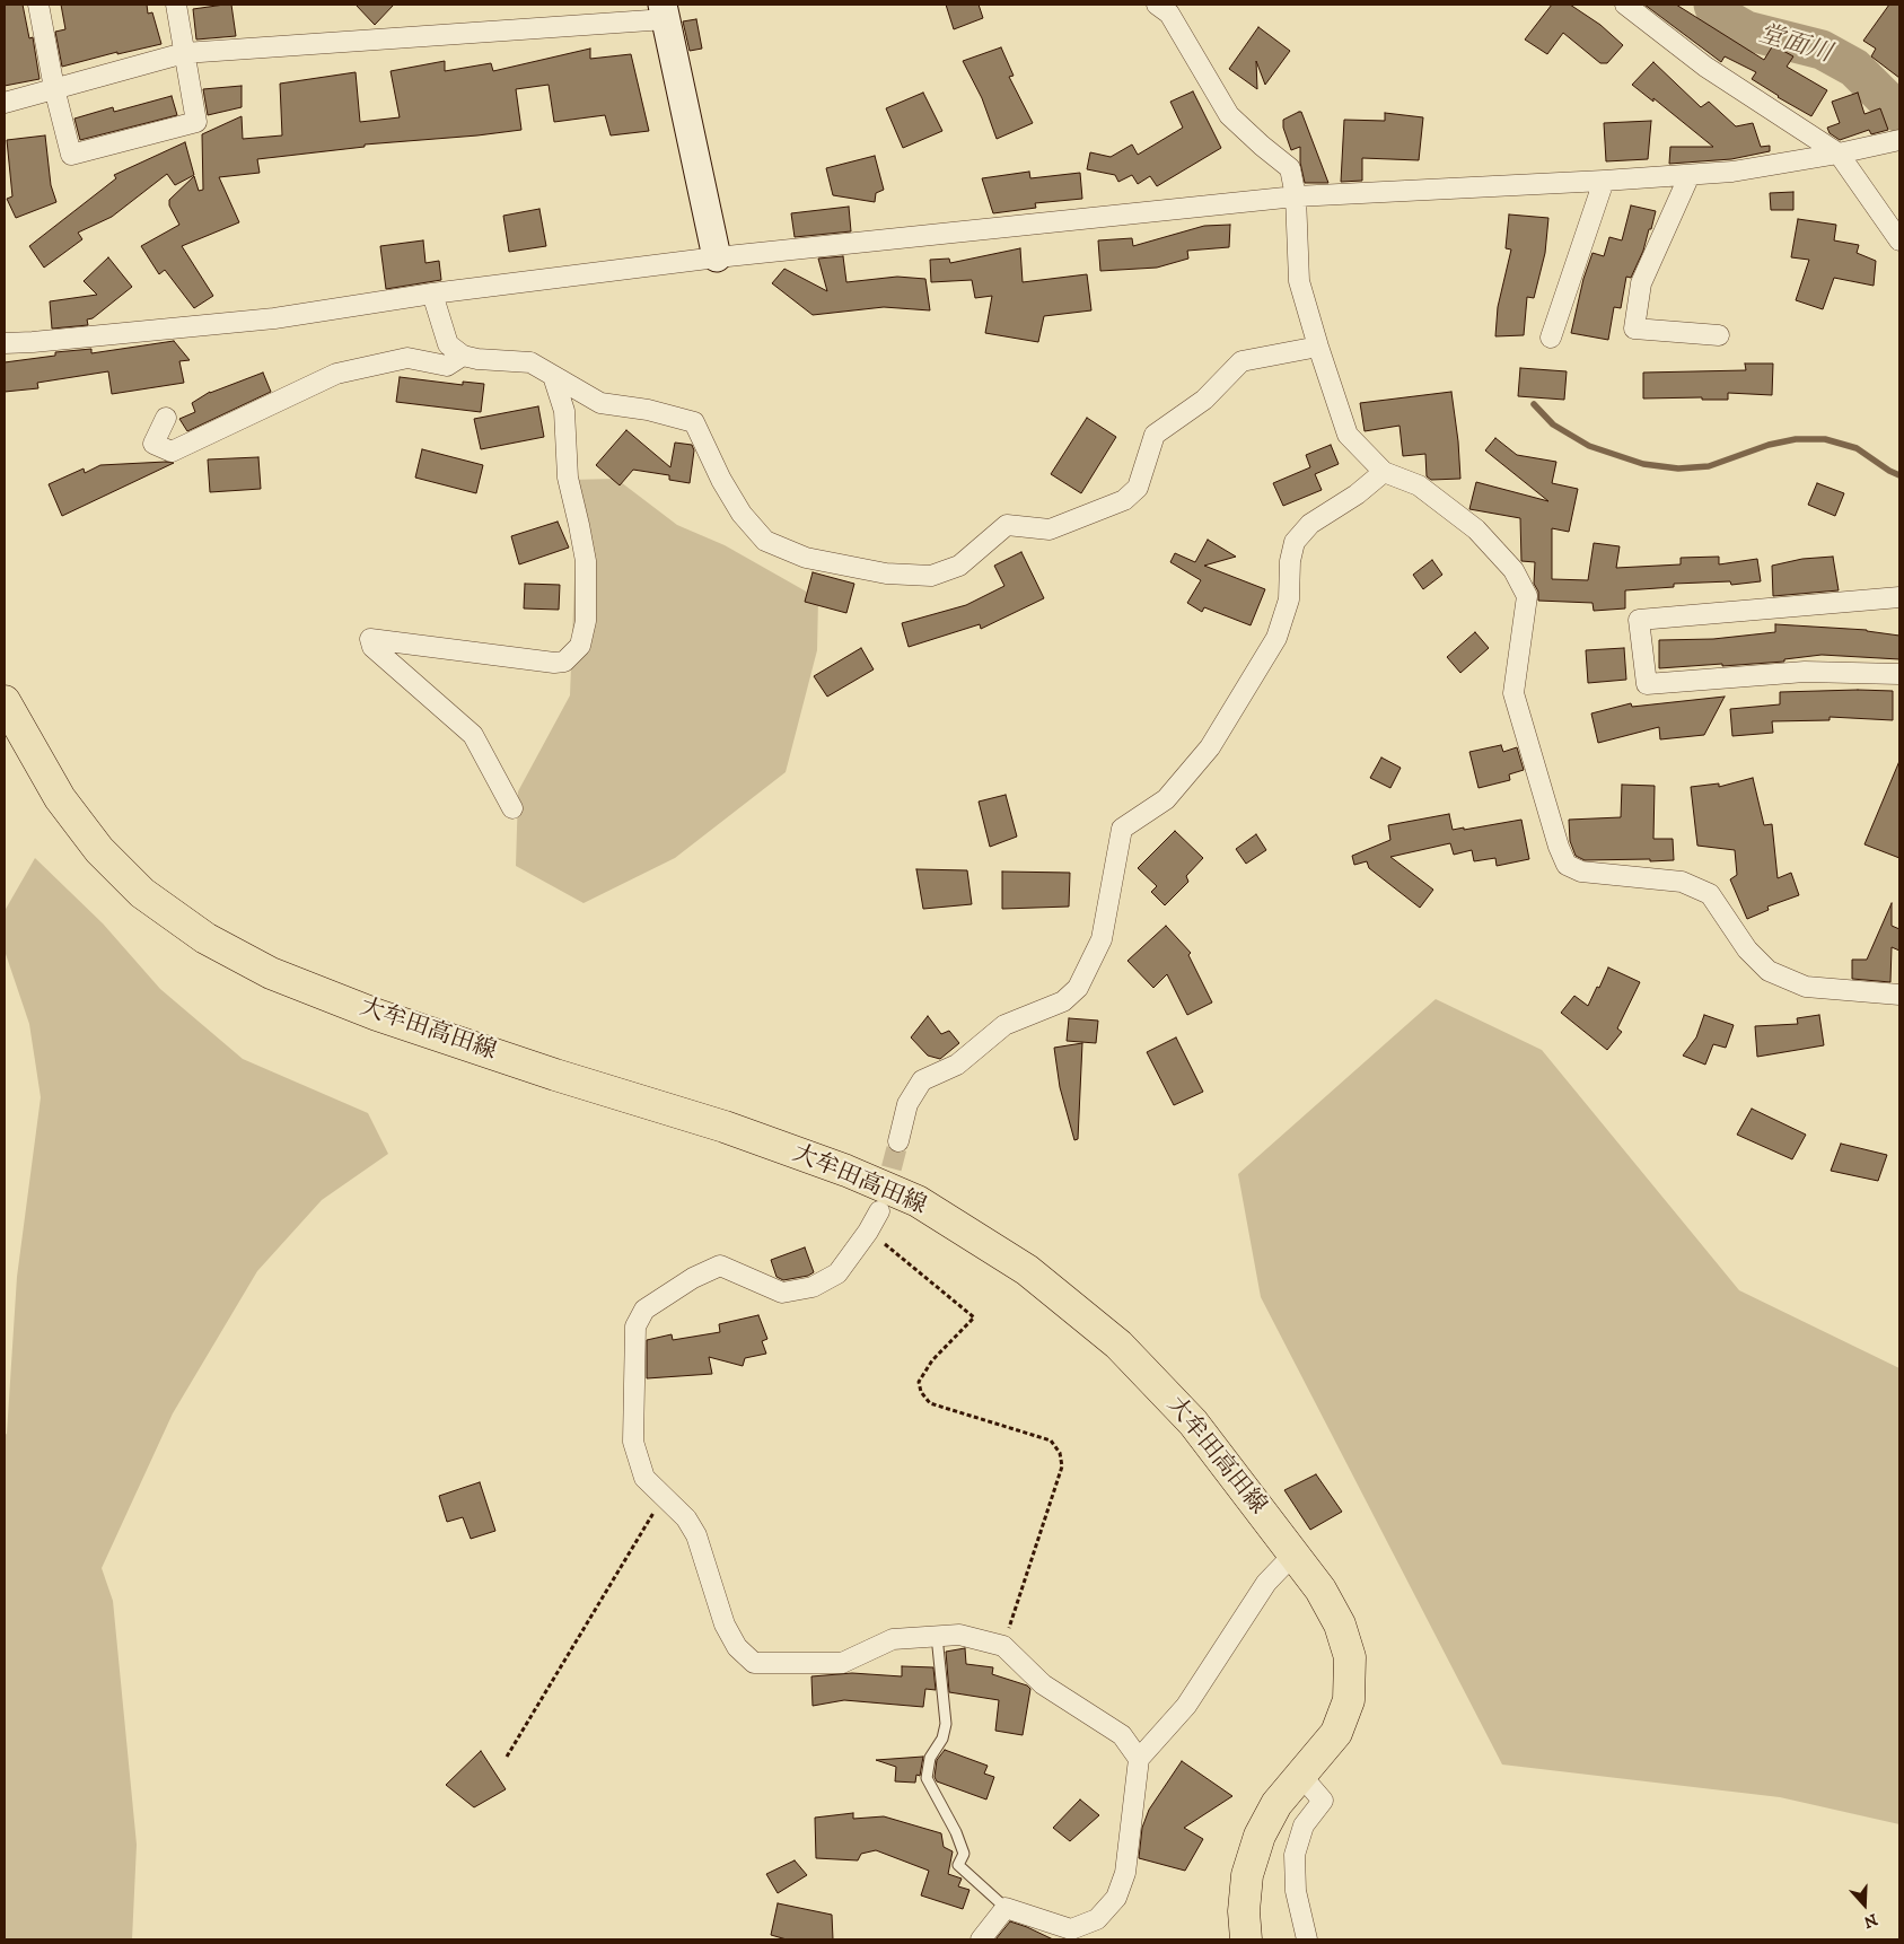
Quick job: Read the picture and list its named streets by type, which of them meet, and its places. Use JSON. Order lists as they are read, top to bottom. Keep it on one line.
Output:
{"streets":{"main road":["大牟田高田線"]},"water":["堂面川"],"north":"bottom"}
